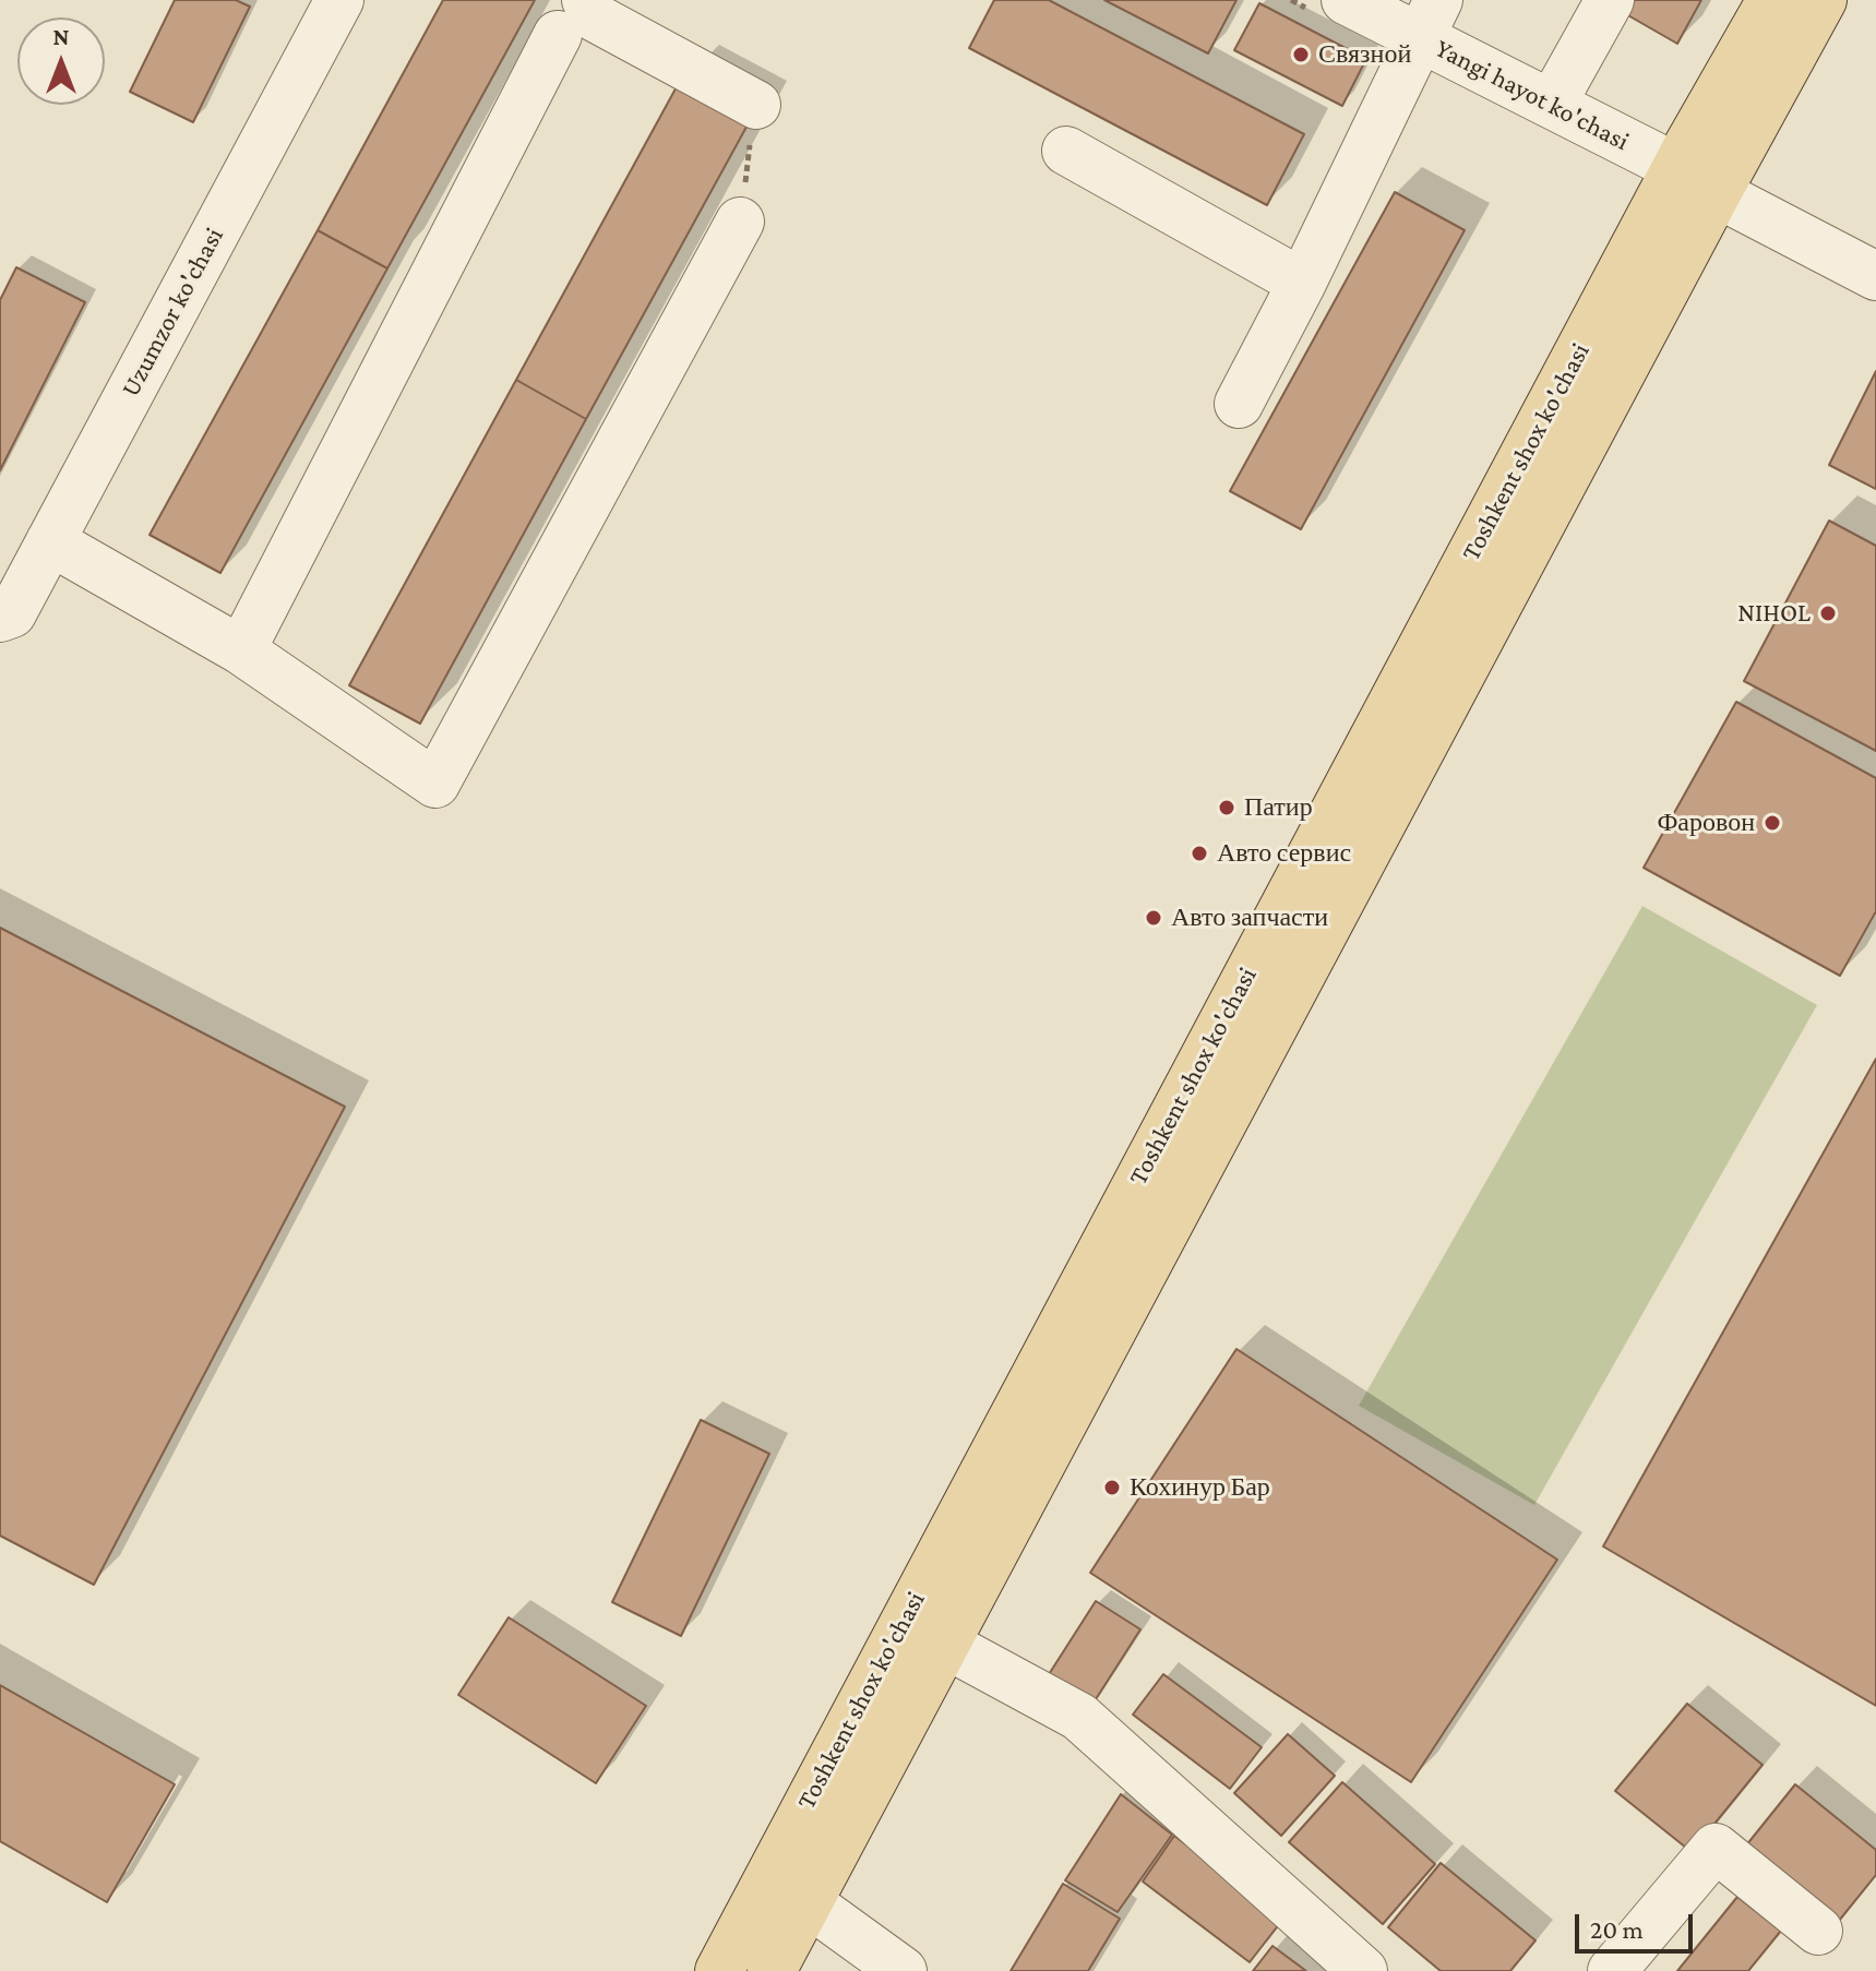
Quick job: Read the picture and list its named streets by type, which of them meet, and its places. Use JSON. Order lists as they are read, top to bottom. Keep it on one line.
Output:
{"streets":{"main road":["Toshkent shox ko'chasi"],"street":["Yangi hayot ko'chasi","Uzumzor ko'chasi"]},"crossings":[["Yangi hayot ko'chasi","Toshkent shox ko'chasi"]],"places":["Связной","NIHOL","Патир","Фаровон","Авто сервис","Авто запчасти","Кохинур Бар"],"scale_bar":"20 m","north":"top"}
